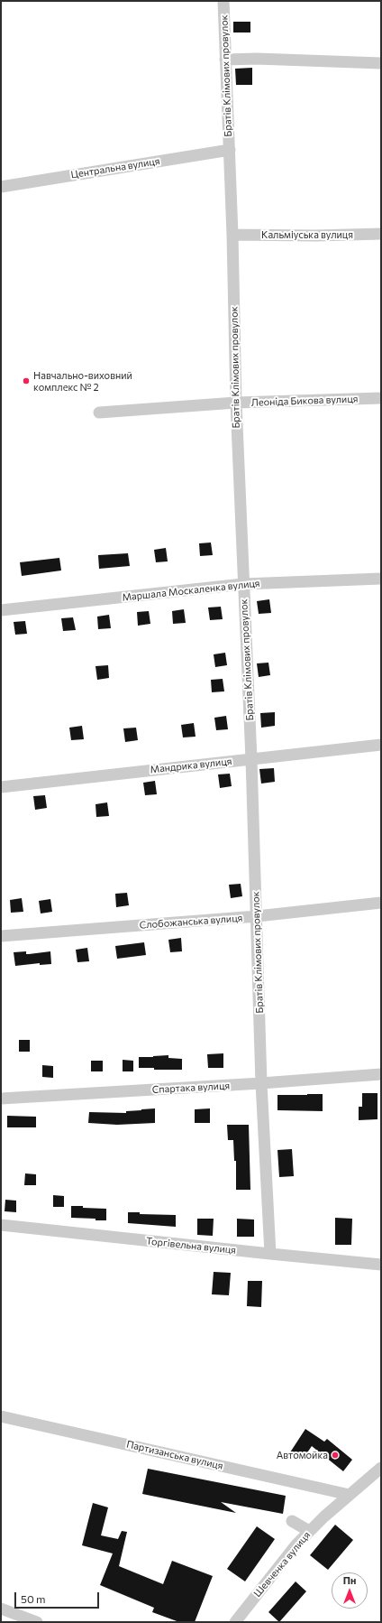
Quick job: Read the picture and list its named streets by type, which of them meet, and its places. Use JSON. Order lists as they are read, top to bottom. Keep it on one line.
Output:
{"streets":{"street":["Братів Клімових провулок","Центральна вулиця","Кальміуська вулиця","Леоніда Бикова вулиця","Маршала Москаленка вулиця","Мандрика вулиця","Слобожанська вулиця","Спартака вулиця","Торгівельна вулиця","Партизанська вулиця","Шевченка вулиця"]},"crossings":[["Братів Клімових провулок","Центральна вулиця"],["Братів Клімових провулок","Кальміуська вулиця"],["Братів Клімових провулок","Леоніда Бикова вулиця"],["Братів Клімових провулок","Маршала Москаленка вулиця"],["Братів Клімових провулок","Мандрика вулиця"],["Братів Клімових провулок","Слобожанська вулиця"],["Братів Клімових провулок","Спартака вулиця"],["Братів Клімових провулок","Торгівельна вулиця"],["Партизанська вулиця","Шевченка вулиця"]],"places":["Навчально-виховний комплекс № 2","Автомойка"],"scale_bar":"50 m","north":"top"}
